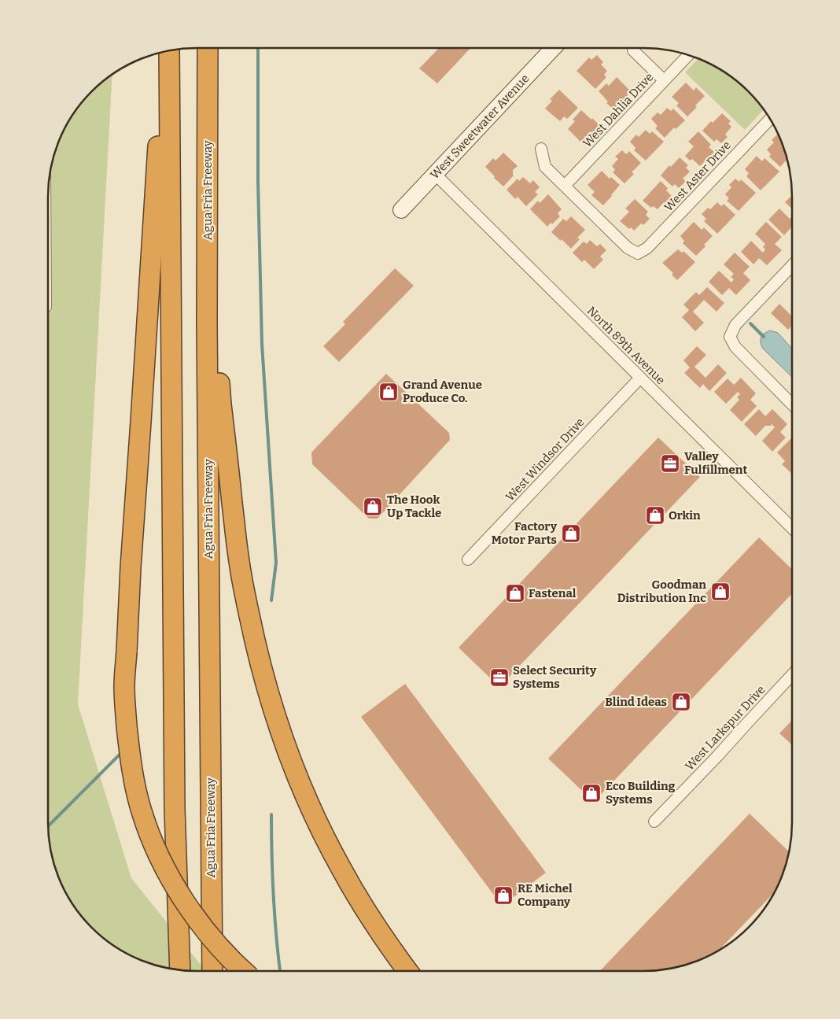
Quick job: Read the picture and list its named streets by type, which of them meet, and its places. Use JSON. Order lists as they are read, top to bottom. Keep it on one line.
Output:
{"streets":{"highway":["Agua Fria Freeway"],"street":["West Dahlia Drive","West Sweetwater Avenue","West Aster Drive","North 89th Avenue","West Windsor Drive","West Larkspur Drive"]},"crossings":[["West Dahlia Drive","West Aster Drive"],["West Sweetwater Avenue","North 89th Avenue"],["North 89th Avenue","West Windsor Drive"]],"places":{"shop":["Grand Avenue Produce Co.","The Hook Up Tackle","Orkin","Factory Motor Parts","Goodman Distribution Inc","Fastenal","Blind Ideas","Eco Building Systems","RE Michel Company"],"office":["Valley Fulfillment","Select Security Systems"]}}
